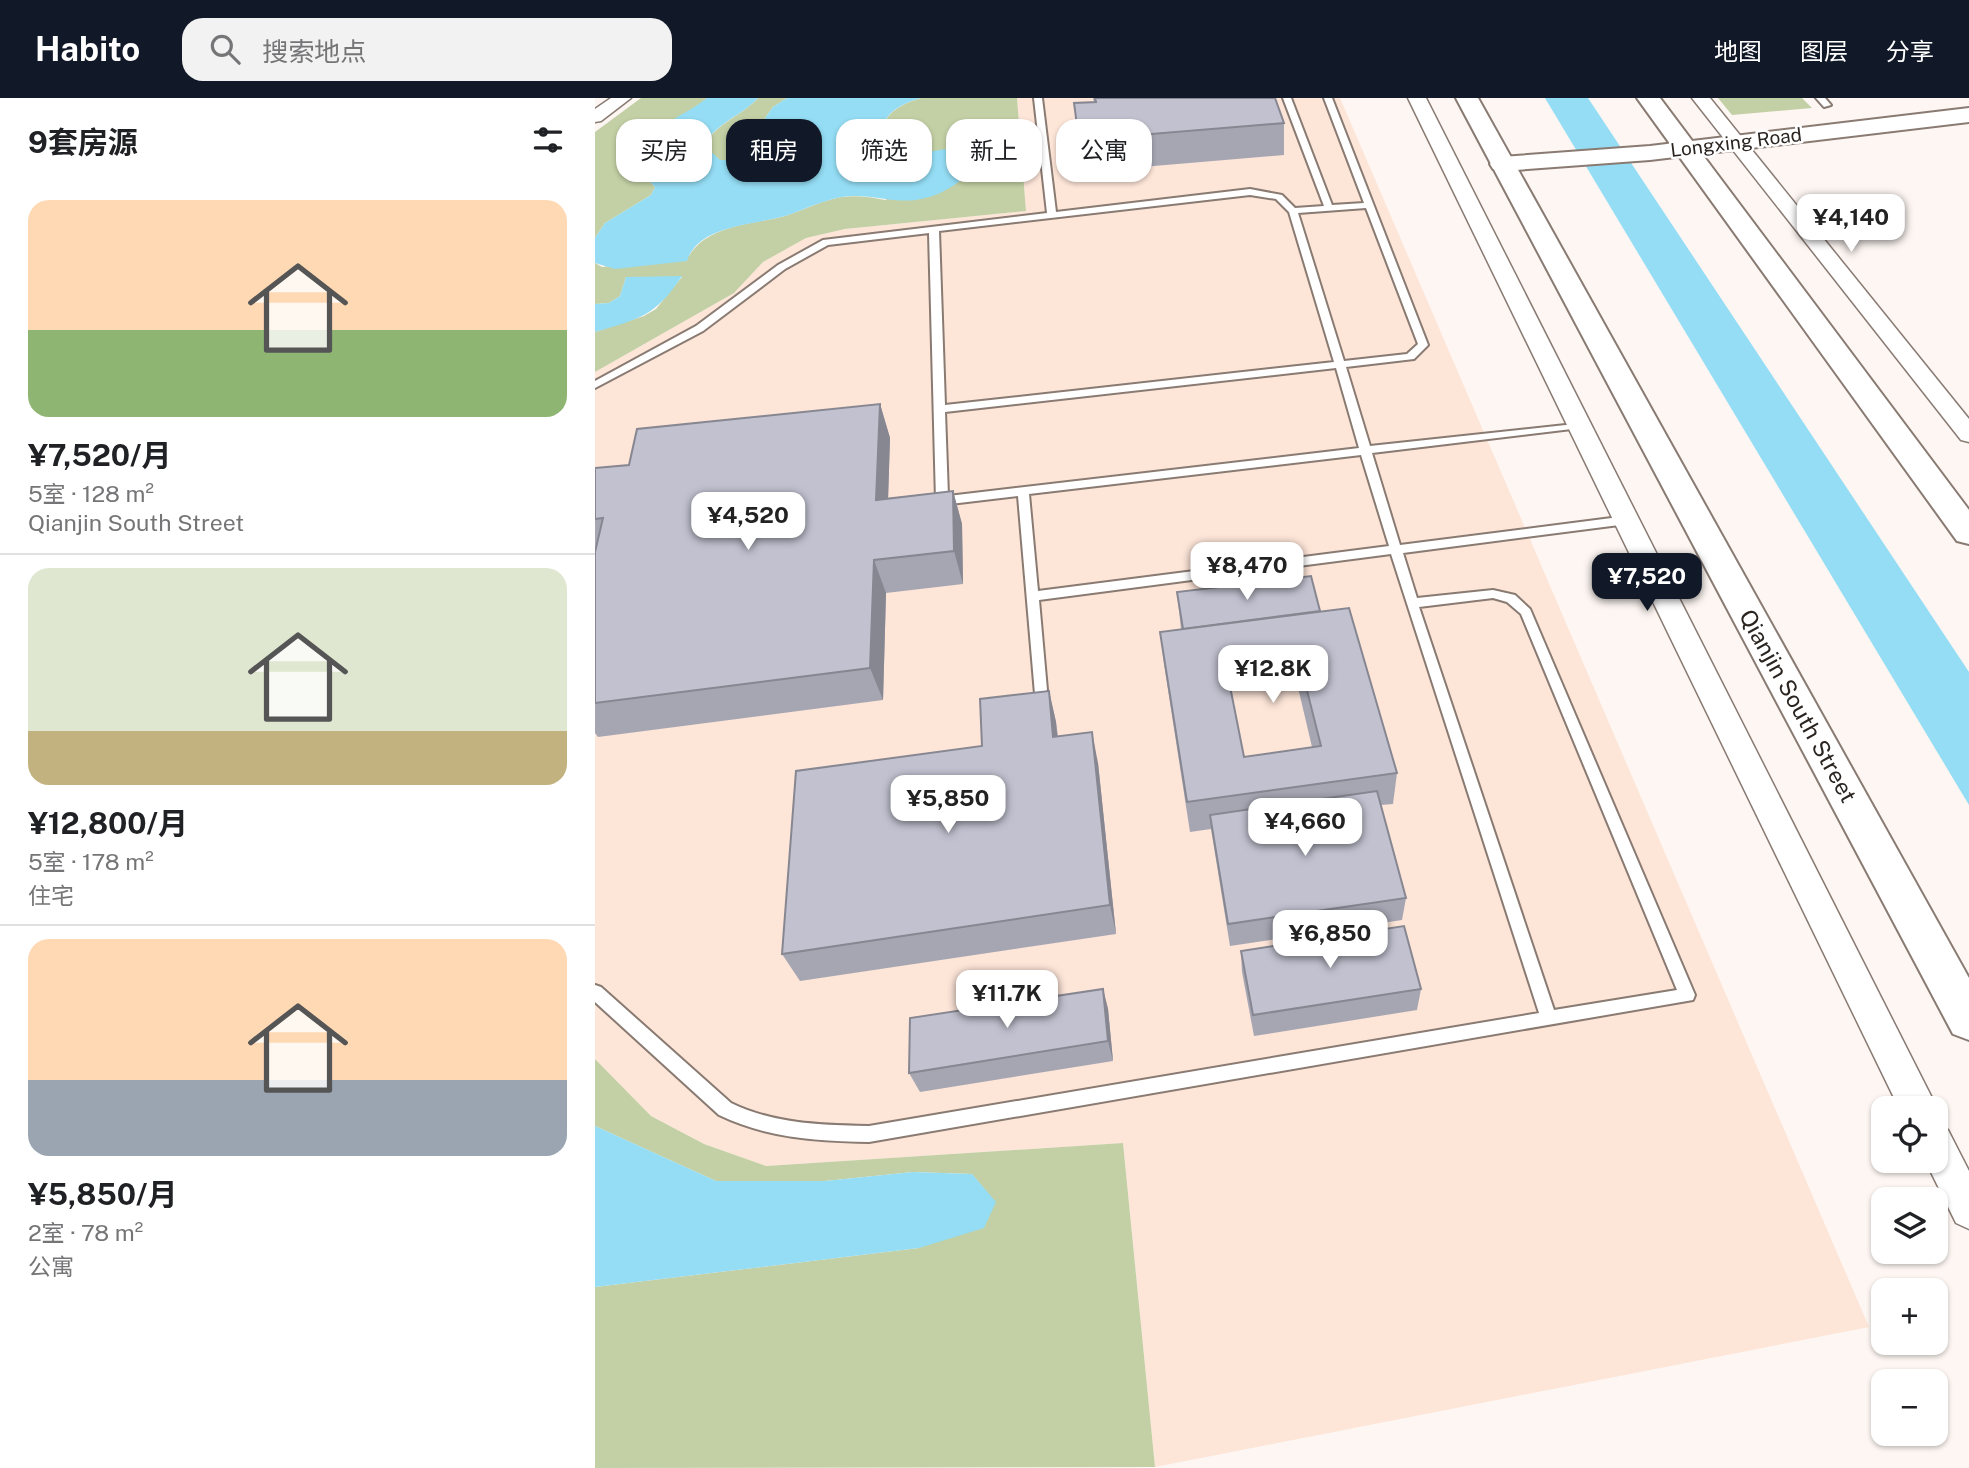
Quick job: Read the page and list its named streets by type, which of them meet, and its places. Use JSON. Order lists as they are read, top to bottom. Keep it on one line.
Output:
{"streets":{"main road":["Longxing Road","Qianjin South Street"]},"crossings":[["Longxing Road","Qianjin South Street"]],"page":{"header":"Habito","search":"搜索地点","nav":["地图","图层","分享"],"heading":"9套房源","chip":["买房","租房","筛选","新上","公寓"],"list":[{"name":"¥7,520/月","note":"5室 · 128 m² · Qianjin South Street"},{"name":"¥12,800/月","note":"5室 · 178 m² · 住宅"},{"name":"¥5,850/月","note":"2室 · 78 m² · 公寓"}],"price":["¥4,140","¥4,520","¥8,470","¥7,520","¥12.8K","¥5,850","¥4,660","¥6,850","¥11.7K"],"map_buttons":["+","−"]}}
